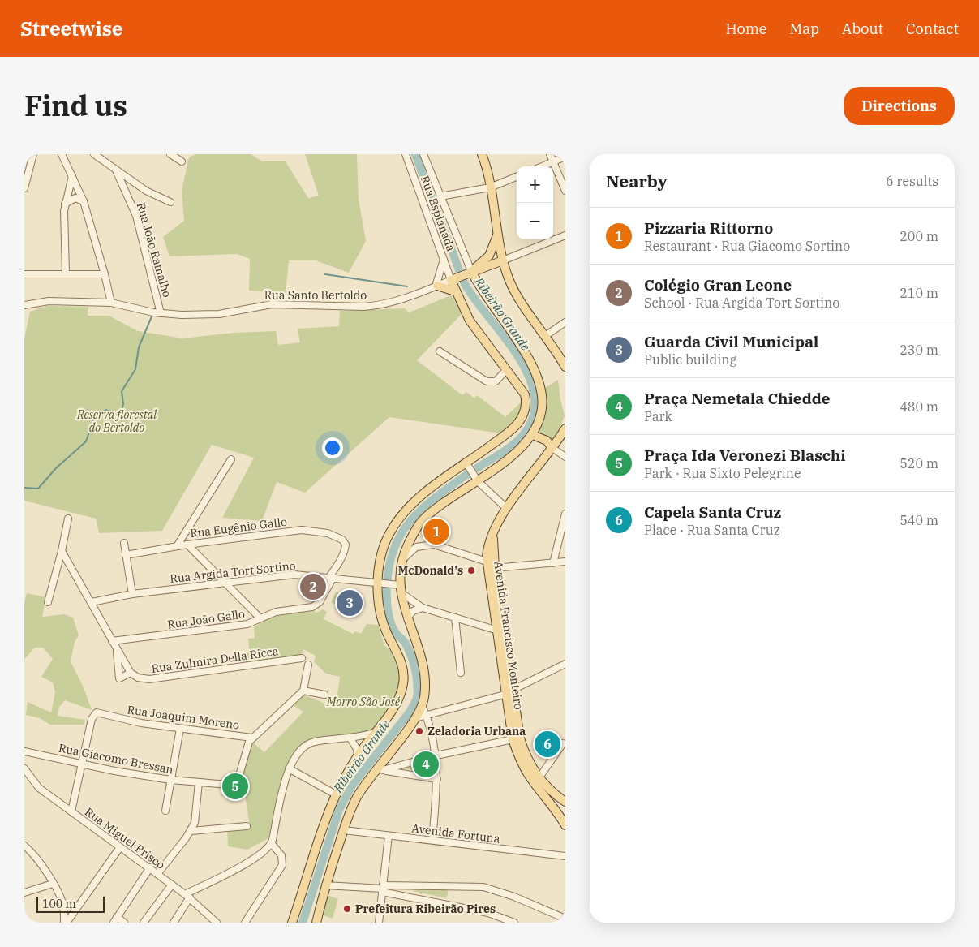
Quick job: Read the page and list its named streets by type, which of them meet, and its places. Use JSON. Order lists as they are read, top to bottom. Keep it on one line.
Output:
{"streets":{"main road":["Avenida Francisco Monteiro"],"street":["Rua Esplanada","Rua João Ramalho","Rua Santo Bertoldo","Rua Eugênio Gallo","Rua Argida Tort Sortino","Rua João Gallo","Rua Zulmira Della Ricca","Rua Joaquim Moreno","Rua Giacomo Bressan","Avenida Fortuna","Rua Miguel Prisco"]},"crossings":[["Rua Esplanada","Rua Santo Bertoldo"],["Rua João Ramalho","Rua Santo Bertoldo"],["Rua Eugênio Gallo","Rua João Gallo"],["Rua Argida Tort Sortino","Rua João Gallo"],["Rua Joaquim Moreno","Rua Giacomo Bressan"]],"water":["Ribeirão Grande"],"parks":["Reserva florestal do Bertoldo","Morro São José"],"places":["McDonald's","Zeladoria Urbana","Prefeitura Ribeirão Pires"],"scale_bar":"100 m","page":{"header":"Streetwise","nav":["Home","Map","About","Contact"],"title":"Find us","buttons":"Directions","heading":["Nearby","6 results"],"map_buttons":["+","−"],"list":[{"mark":"1","name":"Pizzaria Rittorno","note":"Restaurant · Rua Giacomo Sortino","value":"200 m"},{"mark":"2","name":"Colégio Gran Leone","note":"School · Rua Argida Tort Sortino","value":"210 m"},{"mark":"3","name":"Guarda Civil Municipal","note":"Public building","value":"230 m"},{"mark":"4","name":"Praça Nemetala Chiedde","note":"Park","value":"480 m"},{"mark":"5","name":"Praça Ida Veronezi Blaschi","note":"Park · Rua Sixto Pelegrine","value":"520 m"},{"mark":"6","name":"Capela Santa Cruz","note":"Place · Rua Santa Cruz","value":"540 m"}],"pins":["1","2","3","6","4","5"],"scale":"100 m"}}
